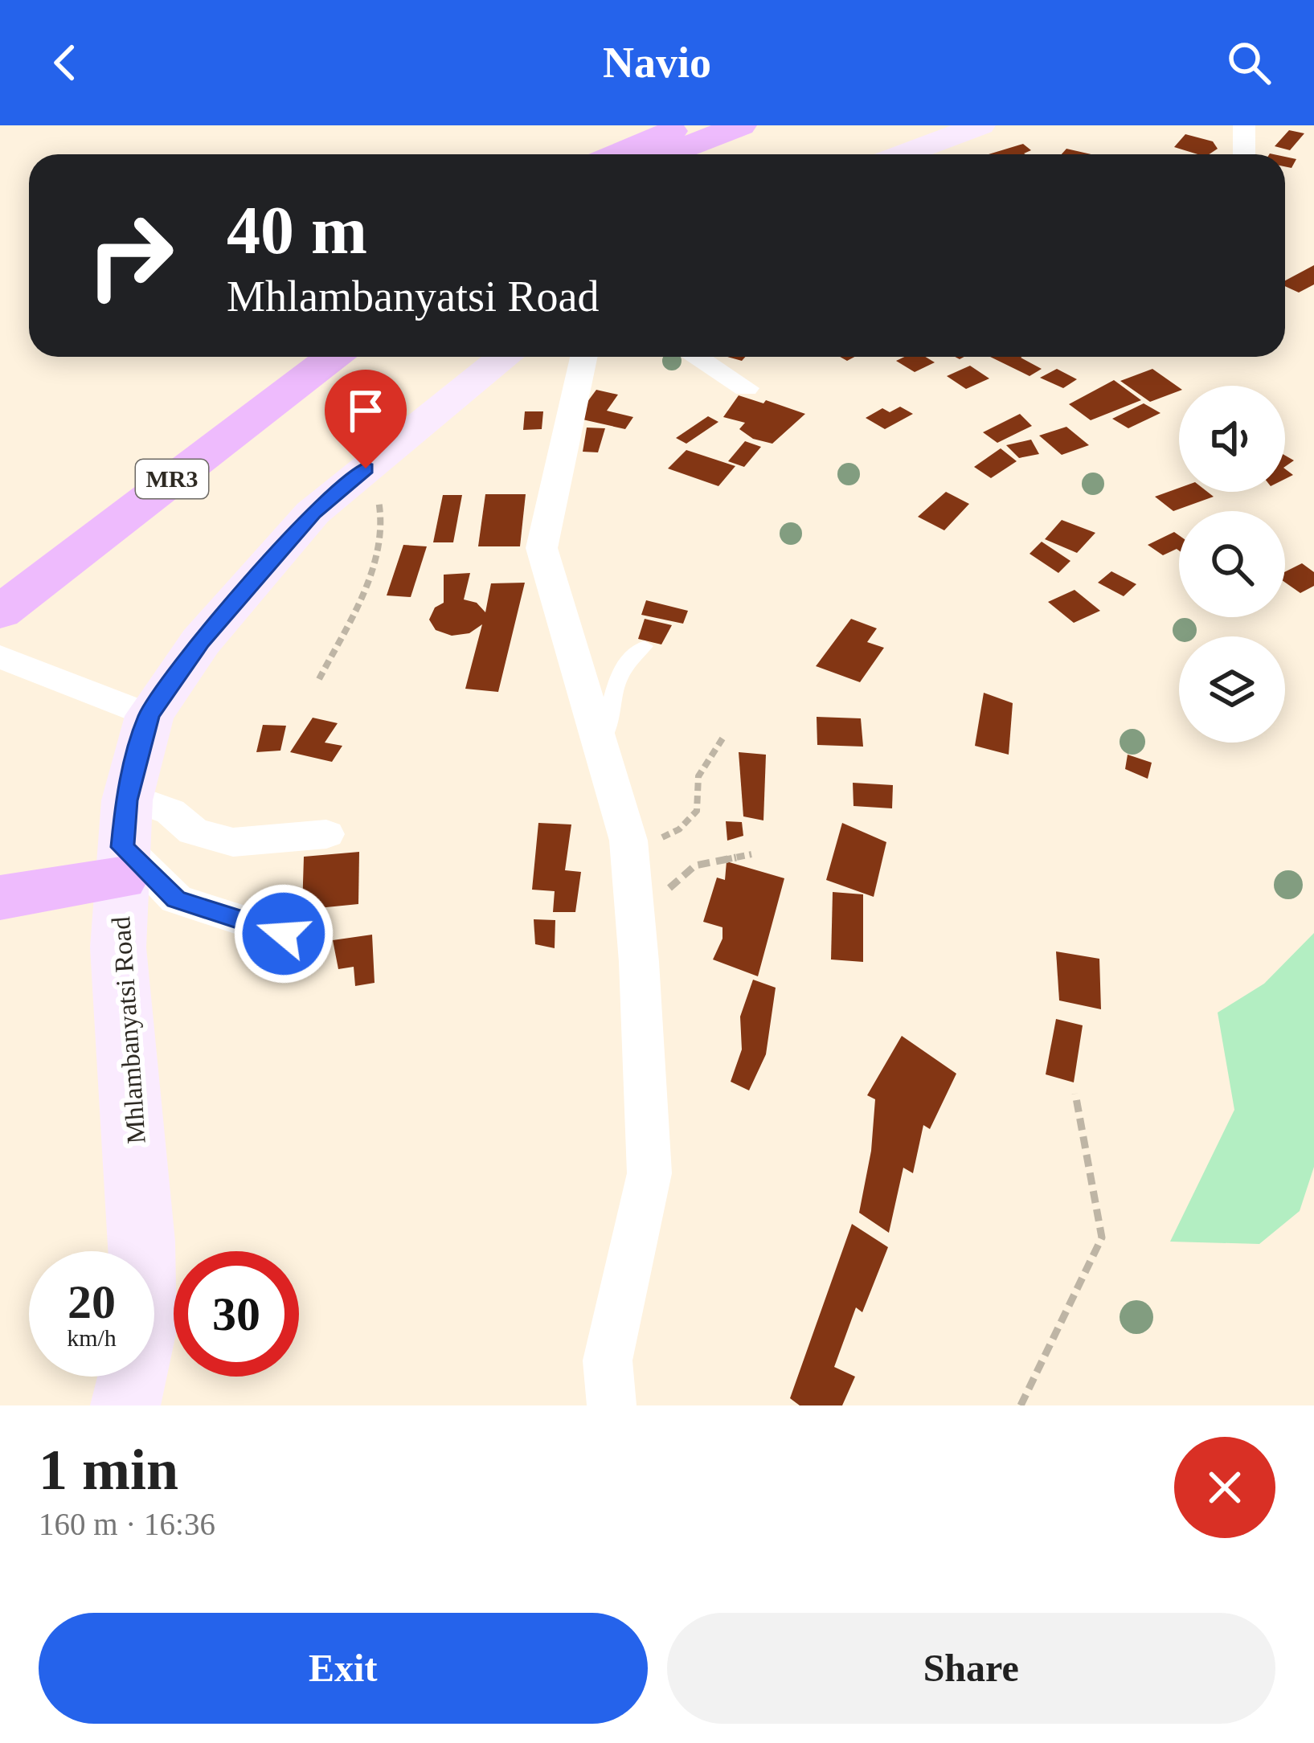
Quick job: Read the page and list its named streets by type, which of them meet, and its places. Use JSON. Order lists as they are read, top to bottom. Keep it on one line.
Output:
{"streets":{"highway":["MR3"],"main road":["Mhlambanyatsi Road"]},"page":{"header":"Navio","turn":["40 m","Mhlambanyatsi Road"],"speed":"20 km/h","limit":"30","heading":["1 min","160 m · 16:36"],"buttons":["Exit","Share"]}}
